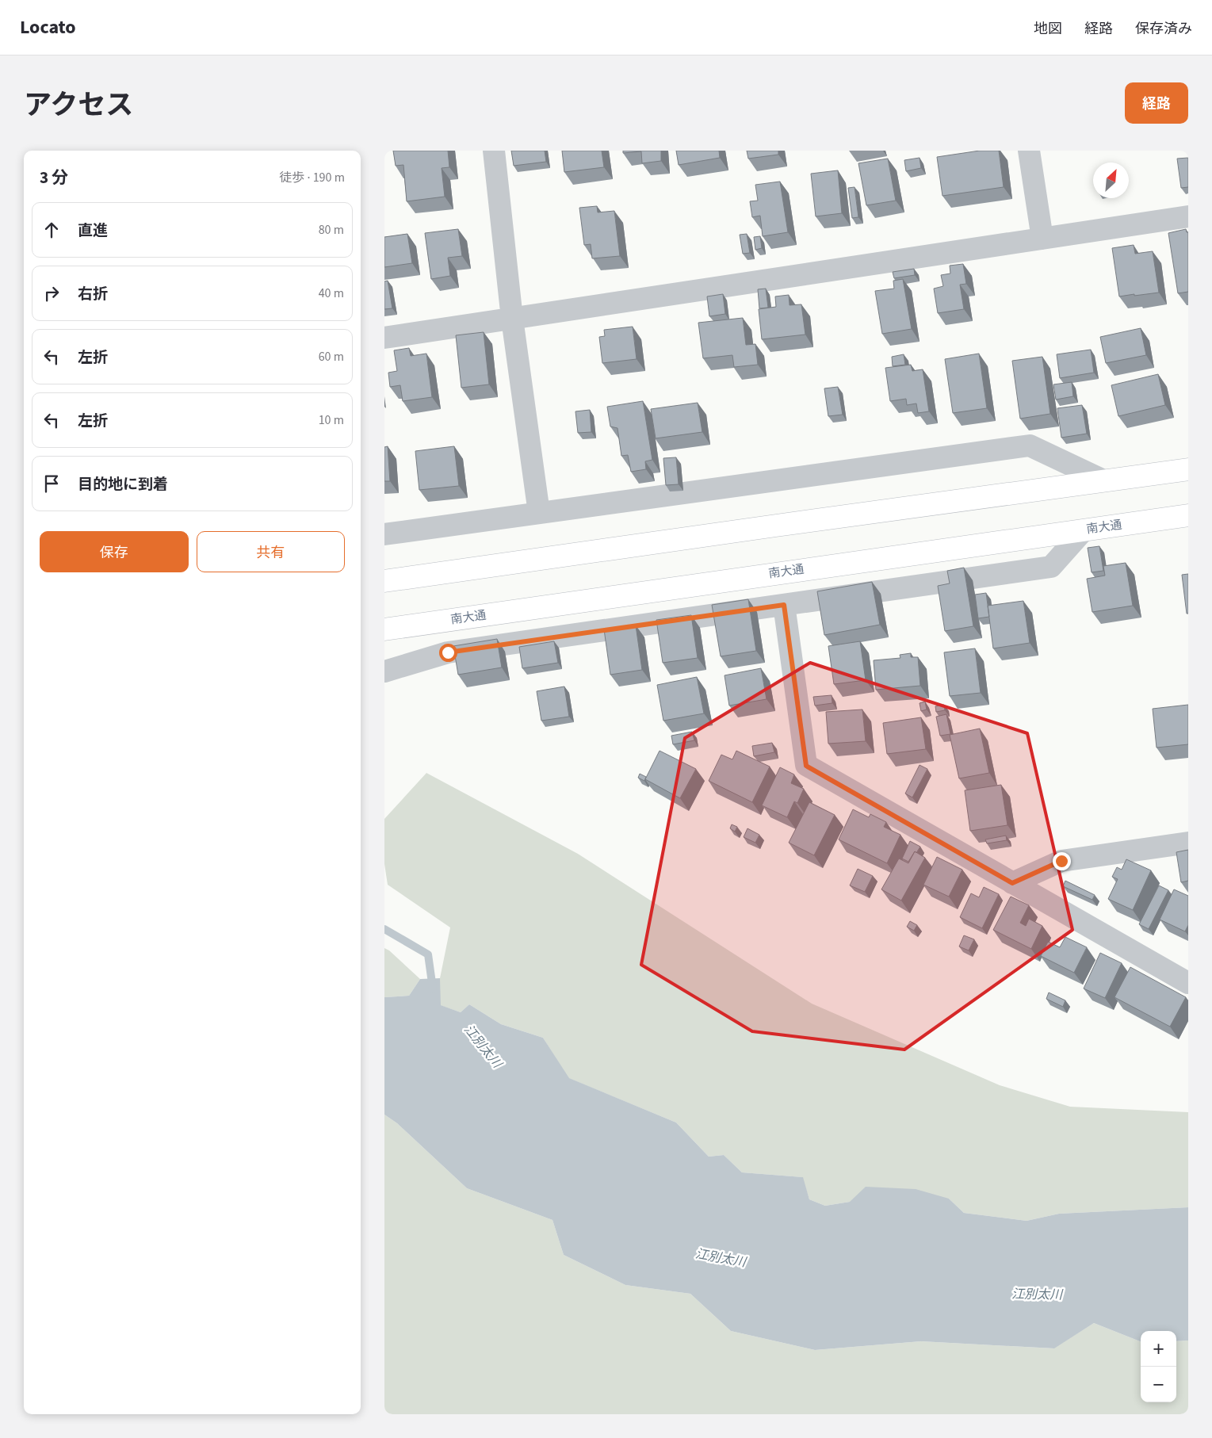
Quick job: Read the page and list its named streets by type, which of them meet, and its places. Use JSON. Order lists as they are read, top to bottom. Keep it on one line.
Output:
{"streets":{"main road":["南大通"]},"water":["江別太川"],"north":"top right","page":{"header":"Locato","nav":["地図","経路","保存済み"],"title":"アクセス","buttons":["経路",["保存","共有"]],"heading":["3 分","徒歩 · 190 m"],"list":[["直進","80 m"],["右折","40 m"],["左折","60 m"],["左折","10 m"],"目的地に到着"],"map_buttons":["+","−"]}}
